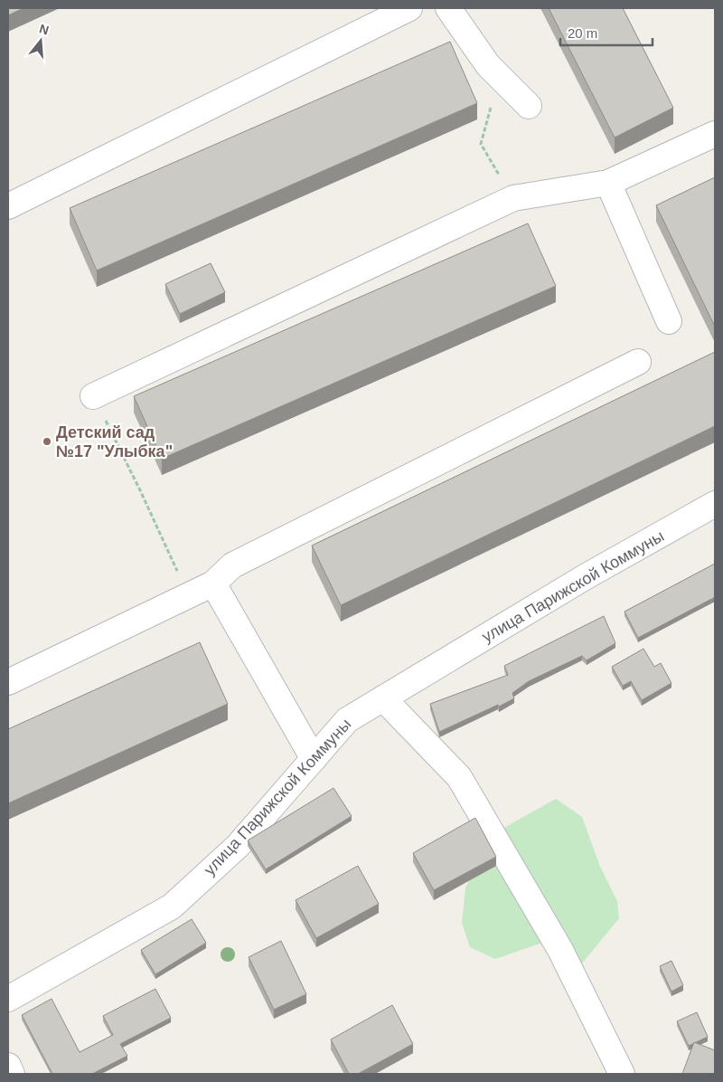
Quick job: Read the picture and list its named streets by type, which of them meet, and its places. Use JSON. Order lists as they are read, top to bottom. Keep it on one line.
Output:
{"streets":{"street":["улица Парижской Коммуны"]},"places":["Детский сад №17 \"Улыбка\""],"scale_bar":"20 m","north":"top"}
